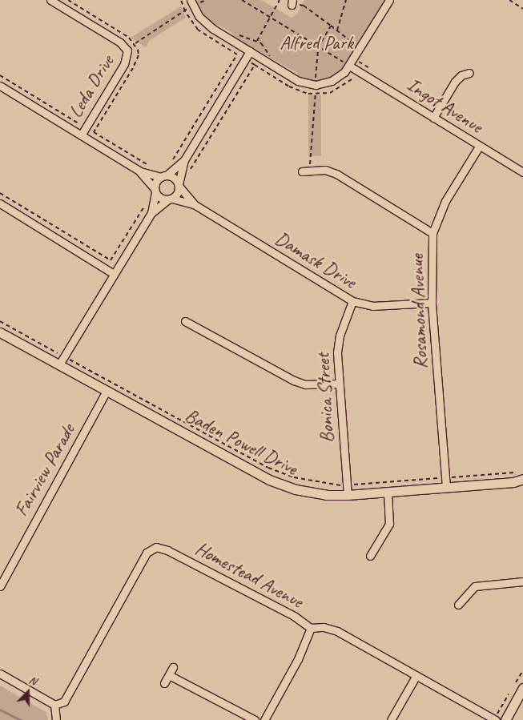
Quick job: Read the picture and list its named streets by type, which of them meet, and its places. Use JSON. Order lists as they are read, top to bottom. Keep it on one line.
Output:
{"streets":{"street":["Leda Drive","Ingot Avenue","Damask Drive","Rosamond Avenue","Bonica Street","Baden Powell Drive","Fairview Parade","Homestead Avenue"]},"crossings":[["Ingot Avenue","Rosamond Avenue"],["Damask Drive","Rosamond Avenue"],["Damask Drive","Bonica Street"],["Rosamond Avenue","Baden Powell Drive"],["Bonica Street","Baden Powell Drive"],["Baden Powell Drive","Fairview Parade"]],"parks":["Alfred Park"],"north":"top"}
